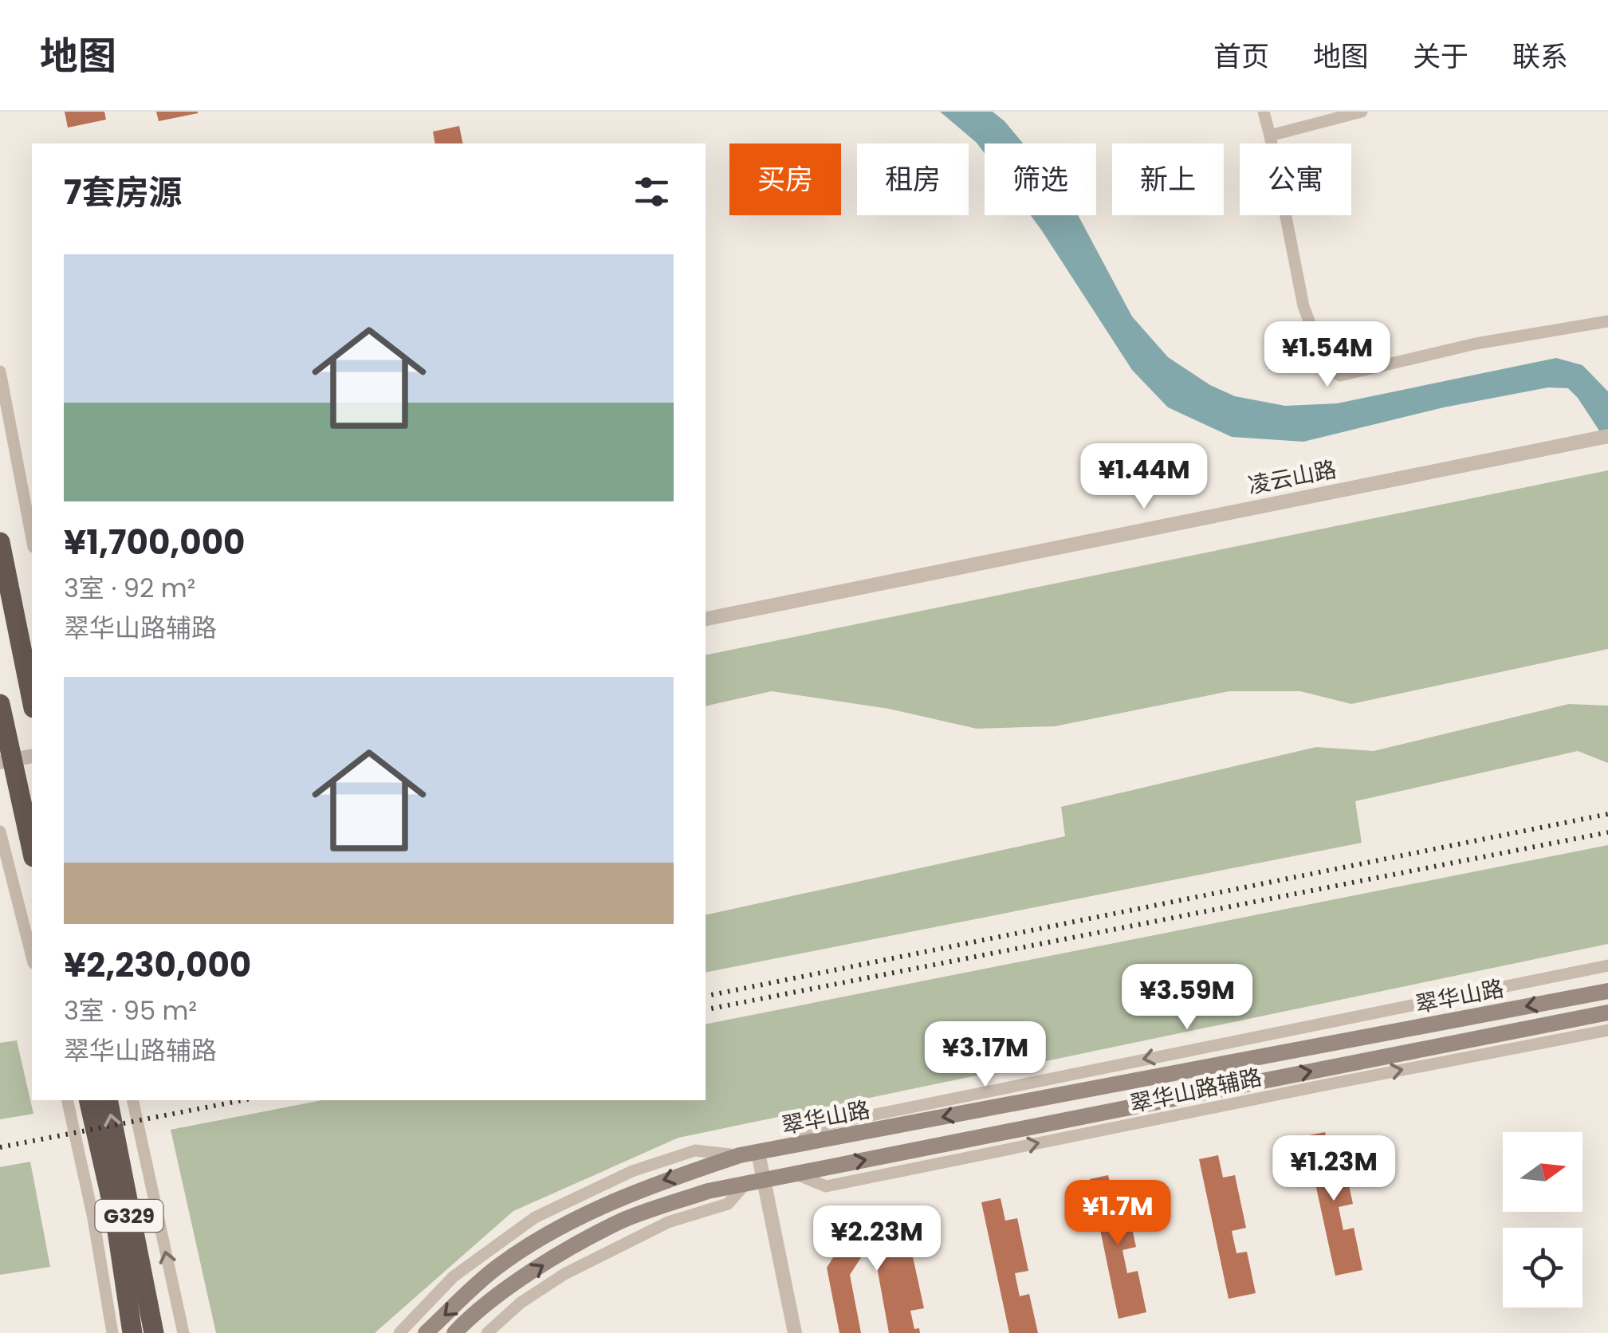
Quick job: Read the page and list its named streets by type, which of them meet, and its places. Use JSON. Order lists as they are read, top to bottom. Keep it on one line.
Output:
{"streets":{"highway":["G329"],"main road":["翠华山路"],"street":["凌云山路","翠华山路辅路"]},"crossings":[["翠华山路","翠华山路辅路"]],"north":"right","page":{"header":"地图","nav":["首页","地图","关于","联系"],"chip":["买房","租房","筛选","新上","公寓"],"heading":"7套房源","list":[{"name":"¥1,700,000","note":"3室 · 92 m² · 翠华山路辅路"},{"name":"¥2,230,000","note":"3室 · 95 m² · 翠华山路辅路"}],"price":["¥1.54M","¥1.44M","¥3.59M","¥3.17M","¥1.23M","¥1.7M","¥2.23M"]}}
